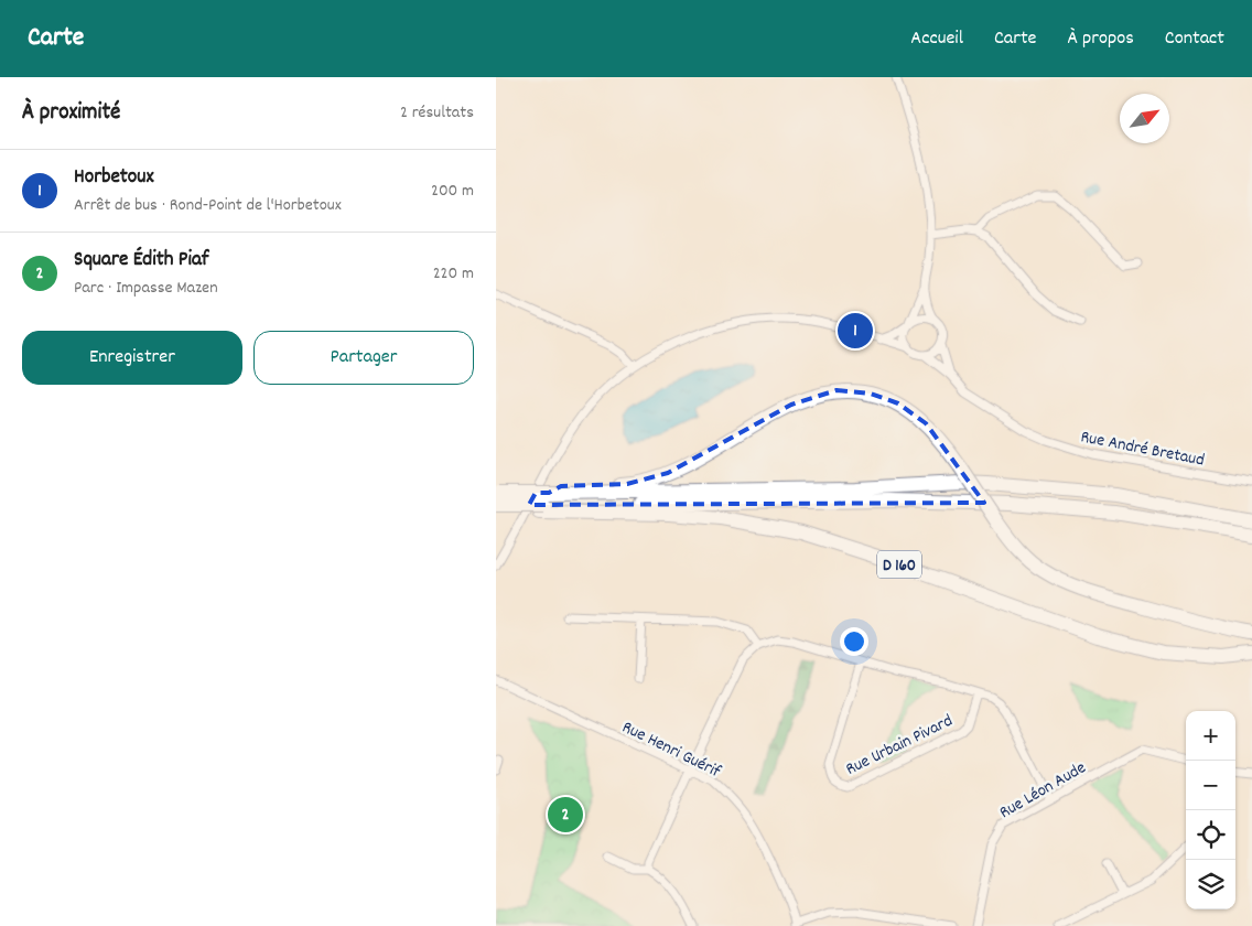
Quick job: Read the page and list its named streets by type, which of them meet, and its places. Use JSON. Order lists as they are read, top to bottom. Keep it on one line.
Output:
{"streets":{"highway":["D 160"],"street":["Rue André Bretaud","Rue Urbain Pivard","Rue Henri Guérif","Rue Léon Aude"]},"north":"top right","page":{"header":"Carte","nav":["Accueil","Carte","À propos","Contact"],"heading":["À proximité","2 résultats"],"list":[{"mark":"1","name":"Horbetoux","note":"Arrêt de bus · Rond-Point de l'Horbetoux","value":"200 m"},{"mark":"2","name":"Square Édith Piaf","note":"Parc · Impasse Mazen","value":"220 m"}],"pins":["1","2"],"buttons":["Enregistrer","Partager"],"map_buttons":["+","−"]}}
